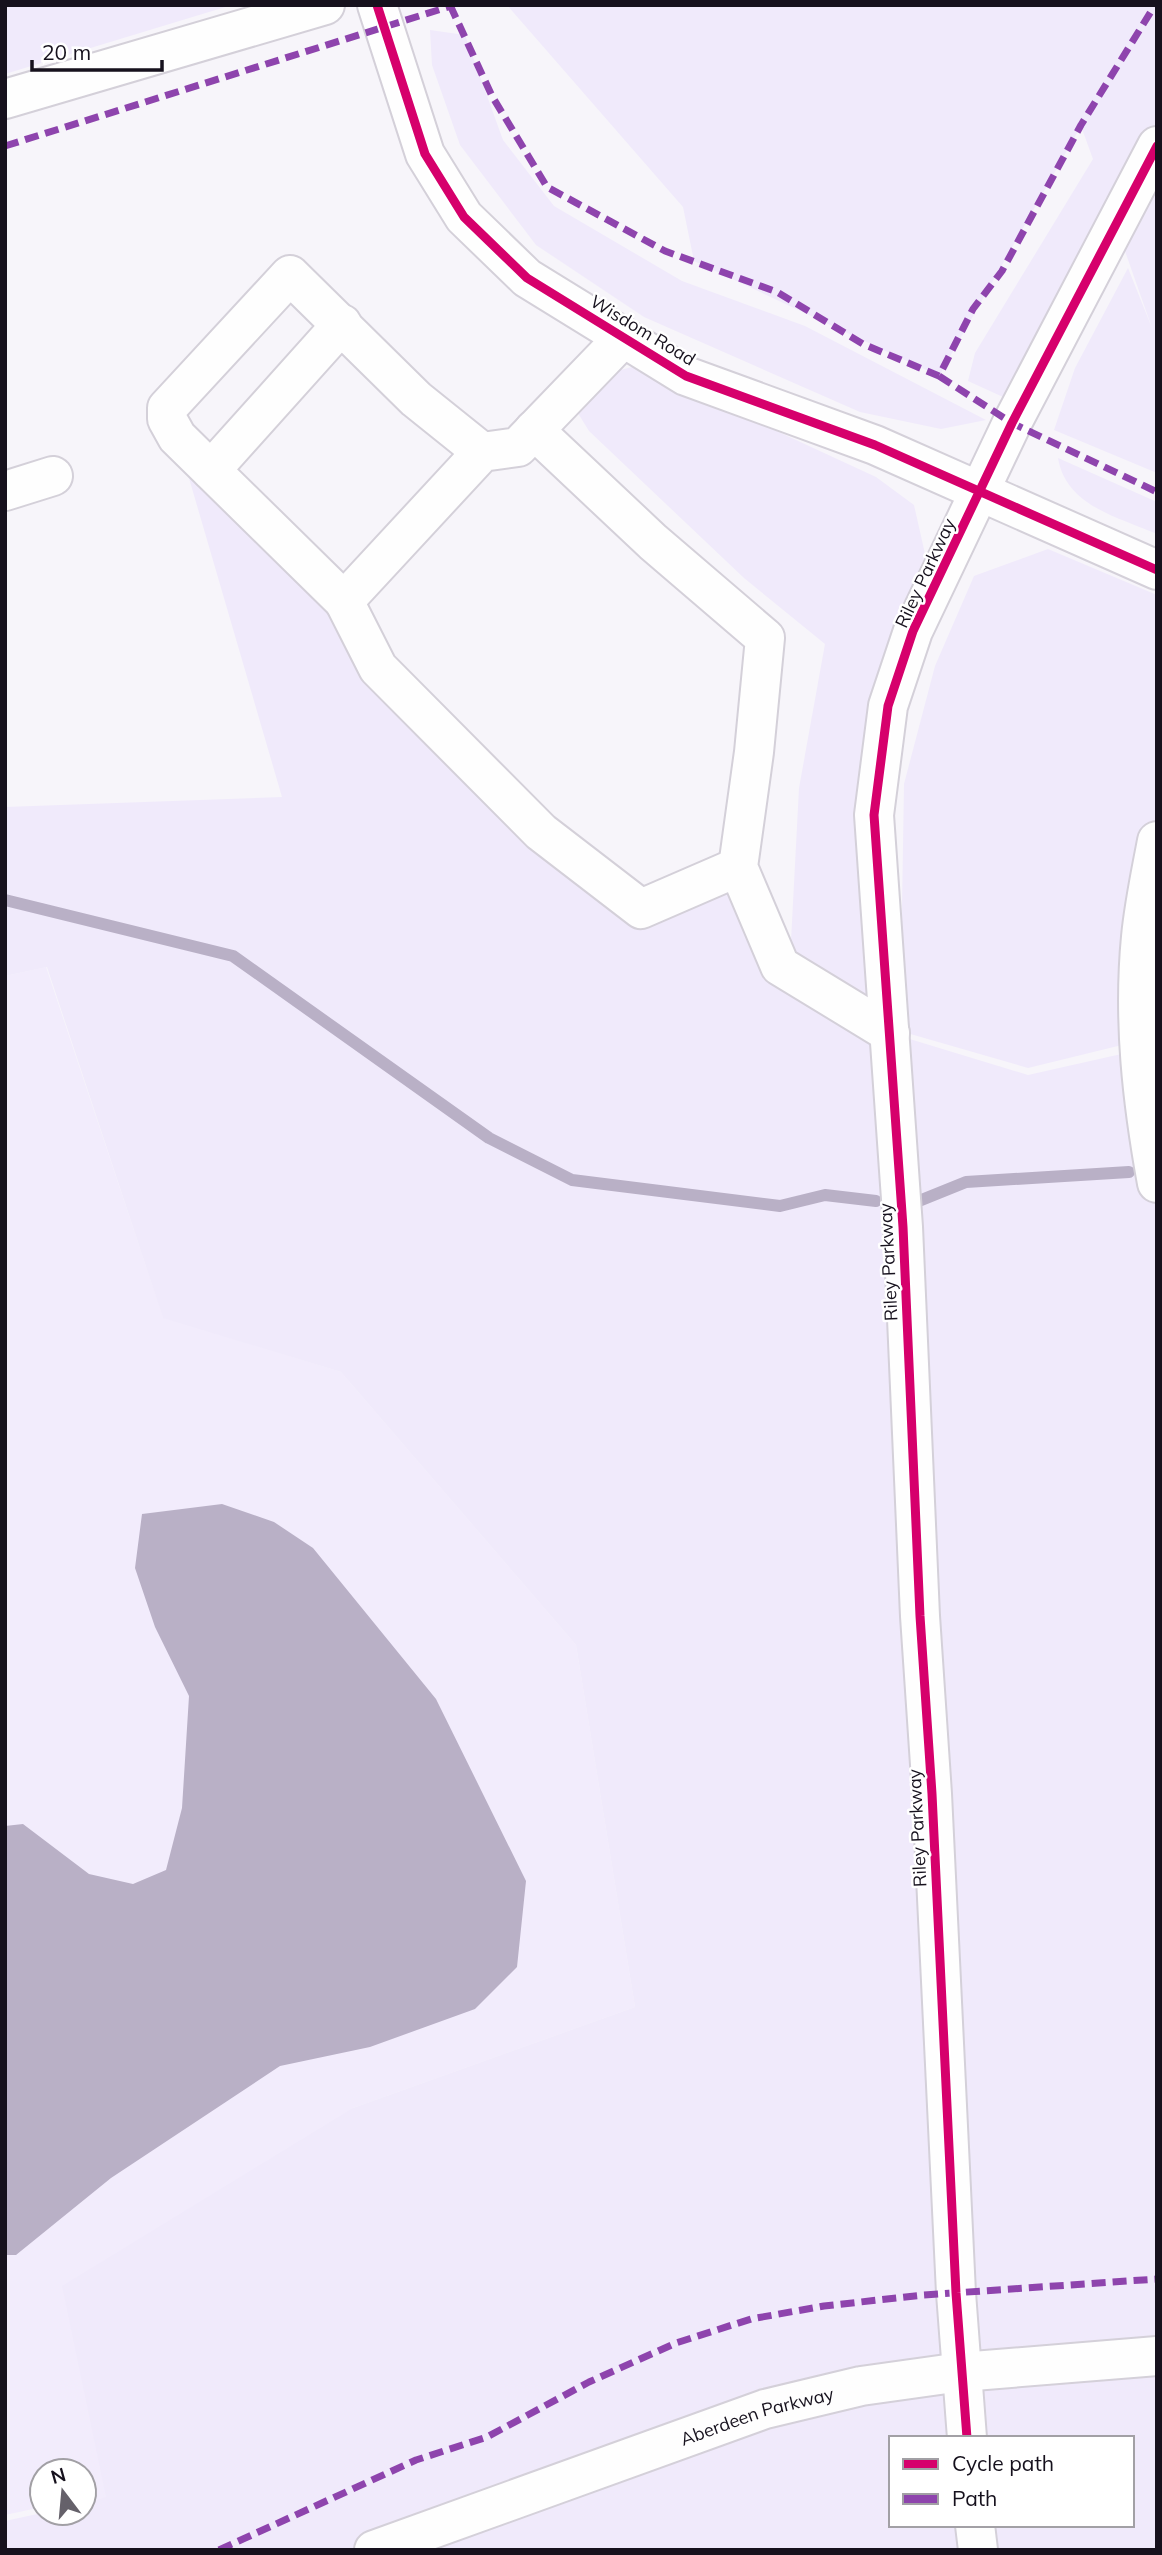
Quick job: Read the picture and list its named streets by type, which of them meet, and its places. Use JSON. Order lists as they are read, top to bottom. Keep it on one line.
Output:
{"streets":{"street":["Wisdom Road","Riley Parkway","Aberdeen Parkway"]},"crossings":[["Wisdom Road","Riley Parkway"],["Riley Parkway","Aberdeen Parkway"]],"legend":["Cycle path","Path"],"scale_bar":"20 m","north":"top"}
